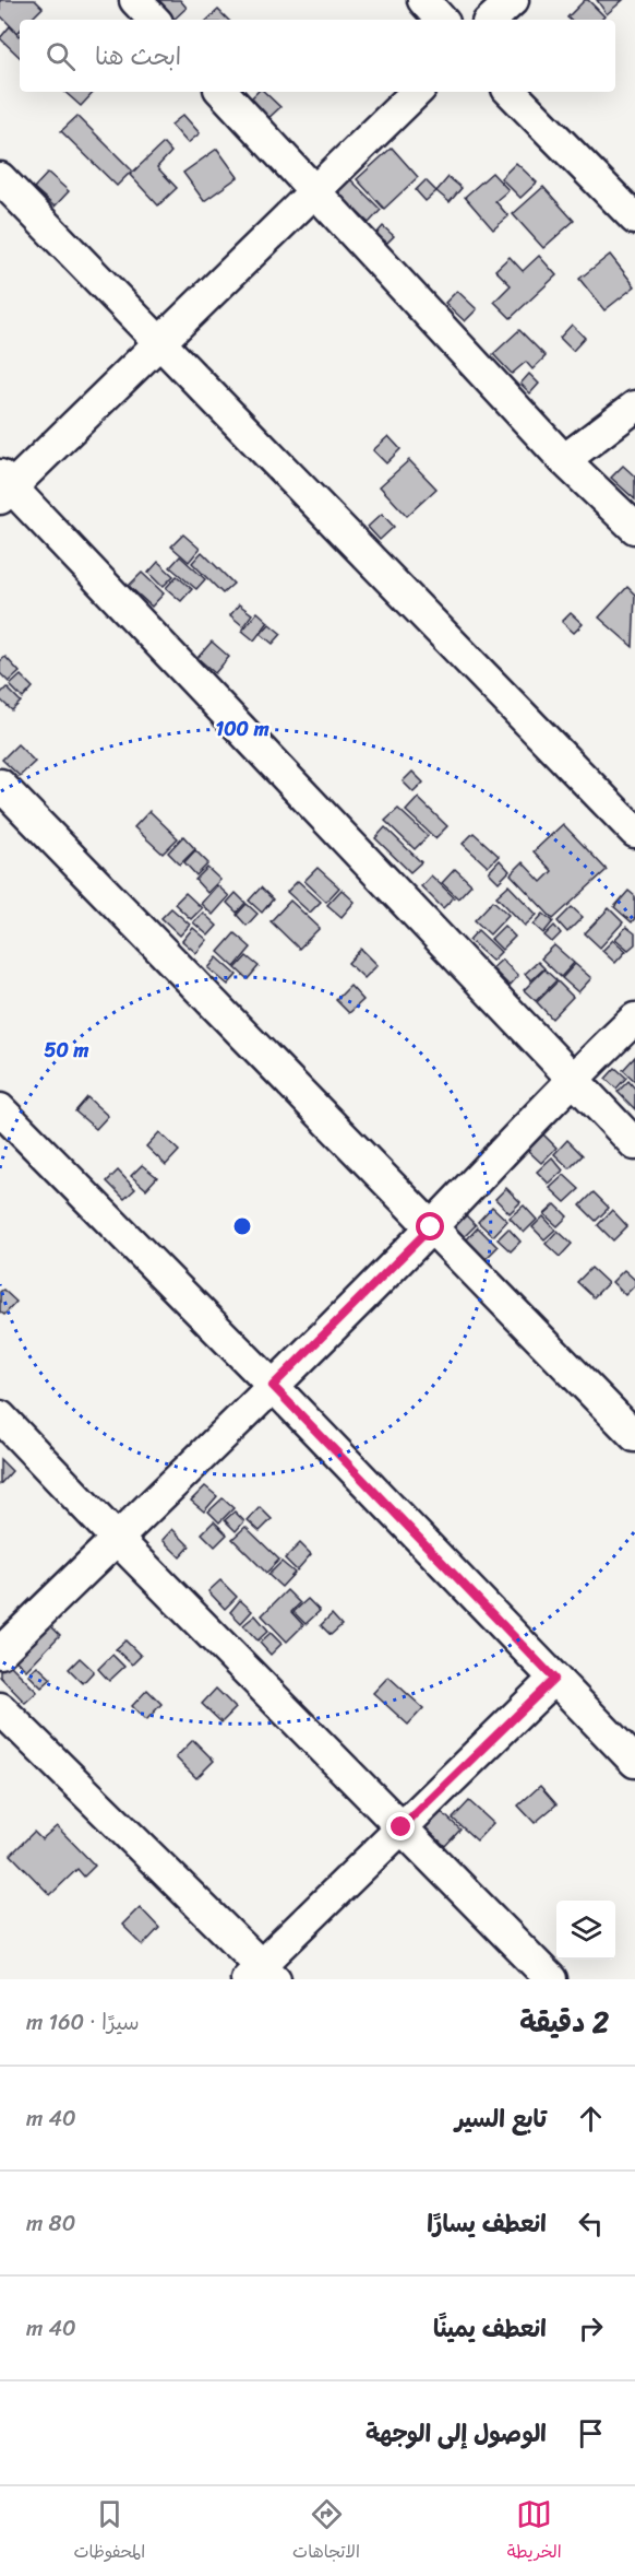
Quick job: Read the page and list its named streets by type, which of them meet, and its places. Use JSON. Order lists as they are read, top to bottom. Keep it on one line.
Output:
{"page":{"search":"ابحث هنا","heading":["2 دقيقة","سيرًا · 160 m"],"list":[["تابع السير","40 m"],["انعطف يسارًا","80 m"],["انعطف يمينًا","40 m"],"الوصول إلى الوجهة"],"nav":["الخريطة","الاتجاهات","المحفوظات"]},"rings":["100 m","50 m"]}
